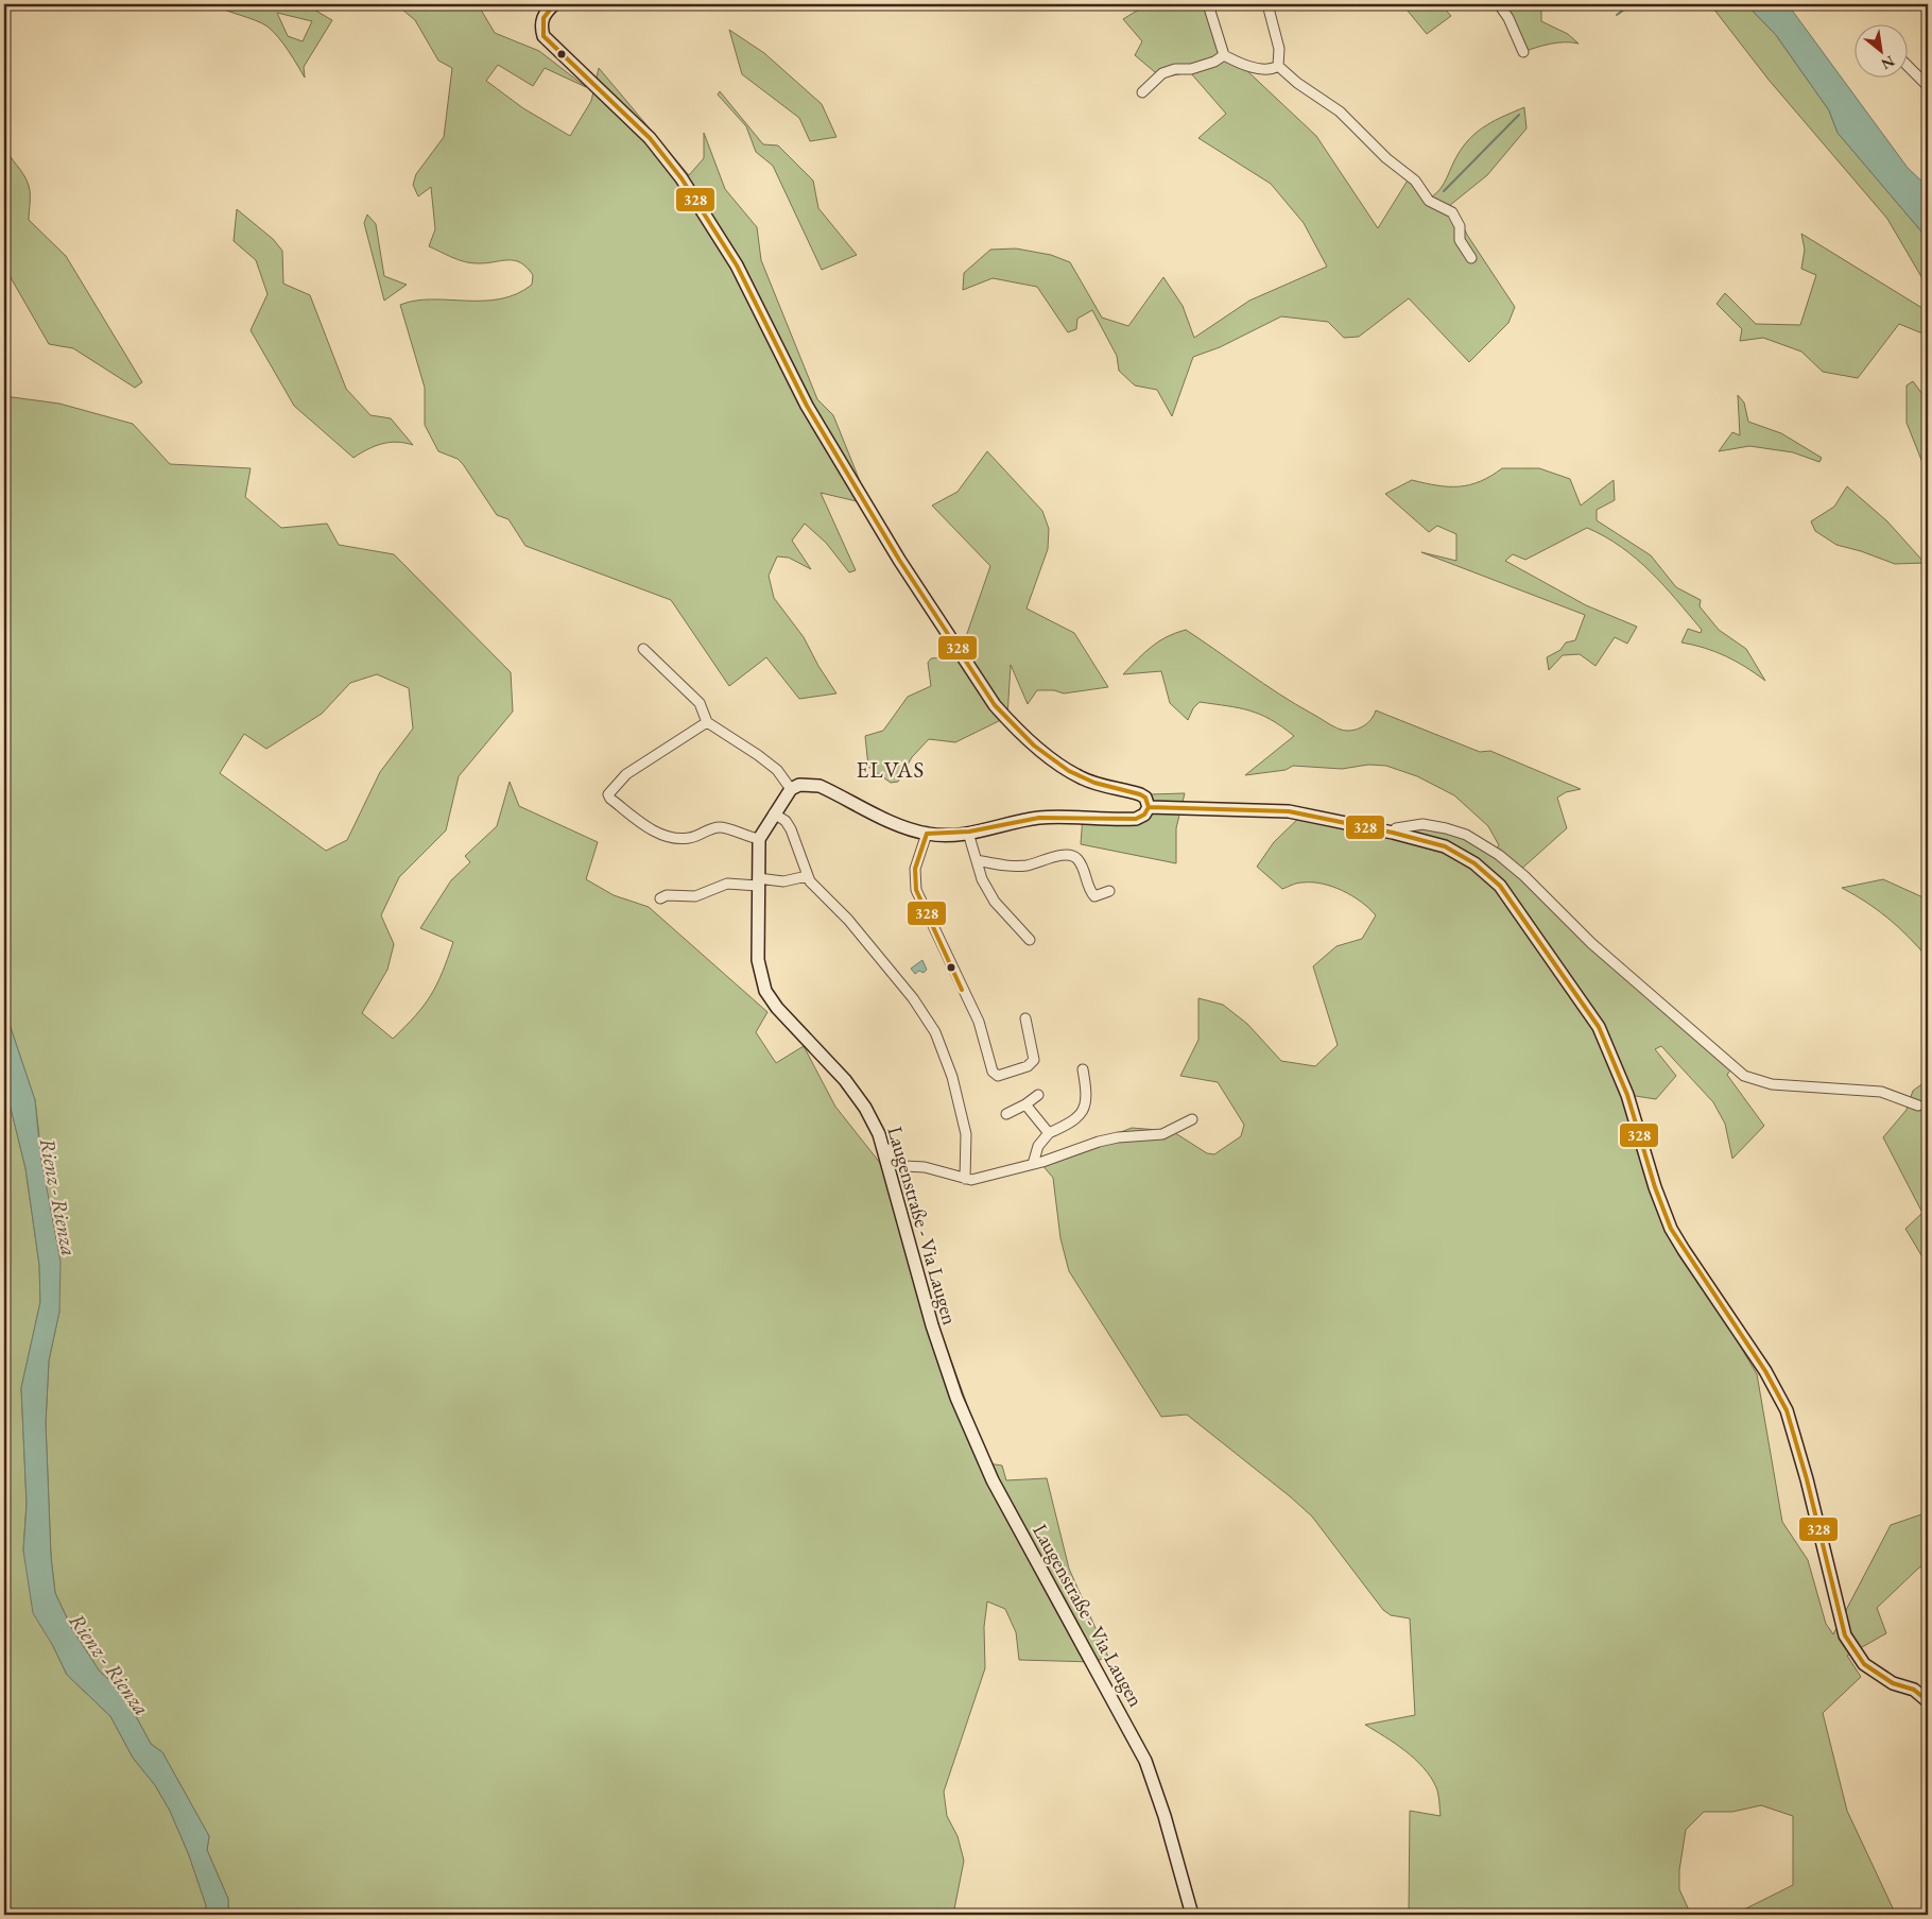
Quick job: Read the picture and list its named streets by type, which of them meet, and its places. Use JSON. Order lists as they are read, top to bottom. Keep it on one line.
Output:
{"streets":{"street":["Laugenstraße - Via Laugen"]},"districts":["ELVAS"],"water":["Rienz - Rienza"],"lines":["transit line 328"],"north":"bottom right"}
